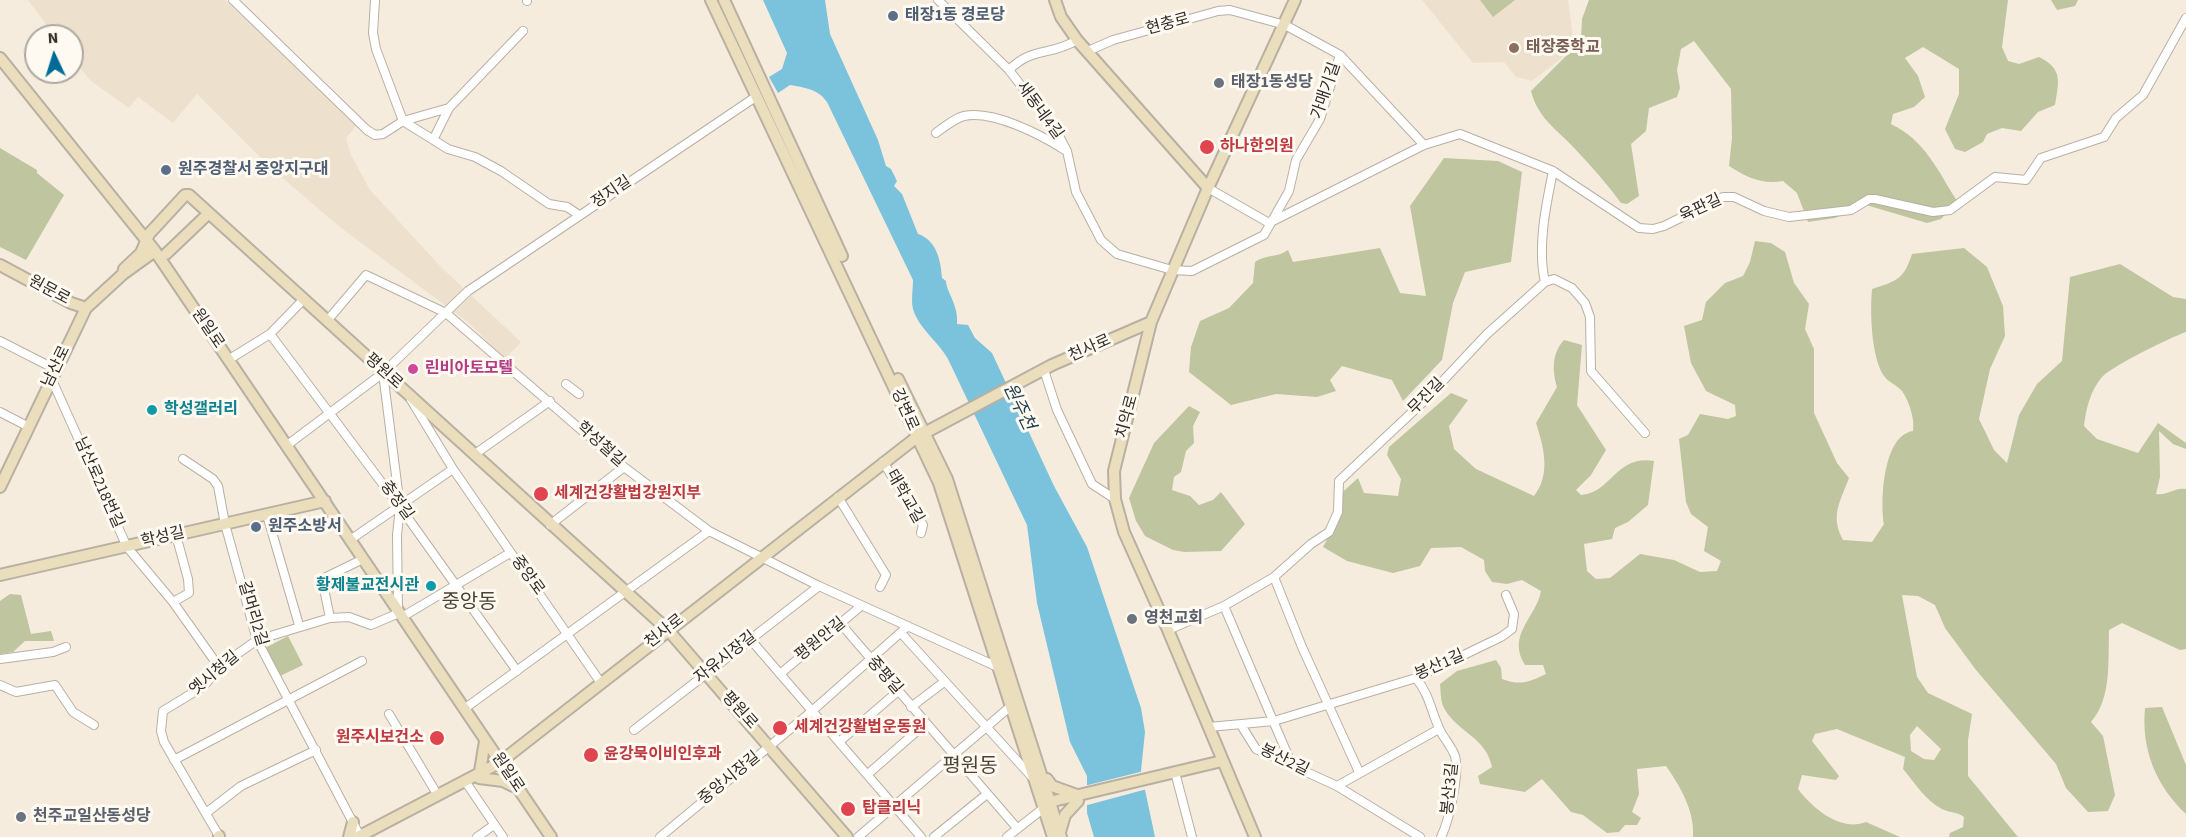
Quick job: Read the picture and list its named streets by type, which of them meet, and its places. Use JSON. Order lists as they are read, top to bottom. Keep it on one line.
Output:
{"streets":{"street":["현충로","가매기길","새동네4길","정지길","육판길","원문로","원일로","천사로","남산로","평원로","무진길","강변로","치악로","학성철길","남산로218번길","태학교길","충정길","학성길","중앙로","갈머리2길","평원안길","자유시장길","봉산1길","옛시청길","중평길","봉산2길","중앙시장길","봉산3길"]},"crossings":[["현충로","가매기길"],["현충로","치악로"],["가매기길","육판길"],["가매기길","치악로"],["새동네4길","치악로"],["정지길","원일로"],["정지길","평원로"],["정지길","강변로"],["정지길","학성철길"],["정지길","충정길"],["원문로","원일로"],["원문로","남산로"],["원문로","평원로"],["원일로","천사로"],["원일로","평원로"],["원일로","학성길"],["원일로","옛시청길"],["천사로","평원로"],["천사로","강변로"],["천사로","치악로"],["천사로","학성철길"],["천사로","태학교길"],["천사로","중앙로"],["남산로","남산로218번길"],["평원로","학성철길"],["평원로","중앙로"],["평원로","자유시장길"],["평원로","중앙시장길"],["무진길","치악로"],["강변로","학성철길"],["치악로","봉산1길"],["학성철길","평원안길"],["학성철길","자유시장길"],["학성철길","중앙시장길"],["남산로218번길","학성길"],["남산로218번길","옛시청길"],["충정길","옛시청길"],["학성길","갈머리2길"],["중앙로","옛시청길"],["갈머리2길","옛시청길"],["평원안길","자유시장길"],["평원안길","중평길"],["평원안길","중앙시장길"],["봉산1길","봉산2길"],["봉산1길","봉산3길"],["중평길","중앙시장길"]],"districts":["중앙동","평원동"],"water":["원주천"],"places":["태장1동 경로당","태장중학교","태장1동성당","하나한의원","원주경찰서 중앙지구대","린비아토모텔","학성갤러리","세계건강활법강원지부","원주소방서","황제불교전시관","영천교회","세계건강활법운동원","원주시보건소","윤강묵이비인후과","탑클리닉","천주교일산동성당"],"north":"top"}
